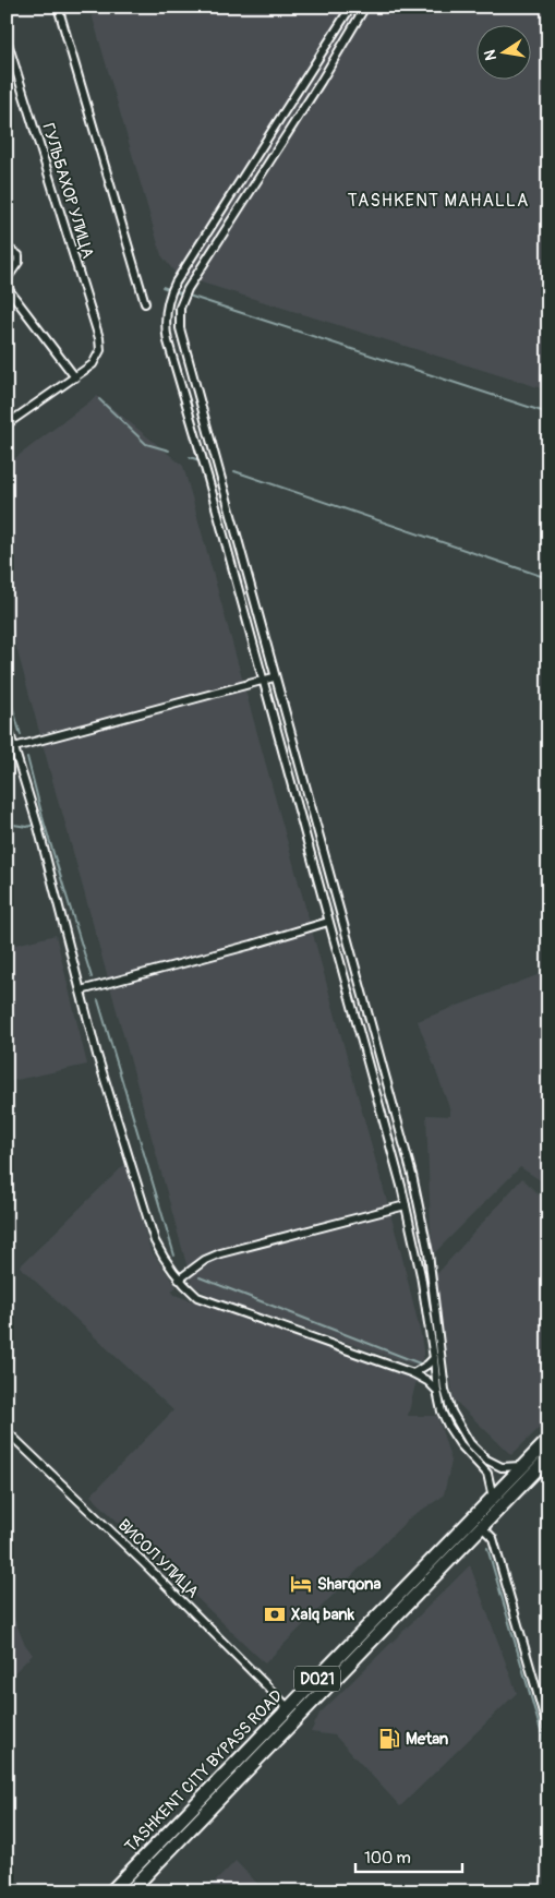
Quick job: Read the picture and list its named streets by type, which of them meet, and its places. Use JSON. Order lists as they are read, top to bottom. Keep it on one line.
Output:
{"streets":{"highway":["D021","TASHKENT CITY BYPASS ROAD"],"street":["ГУЛЬБАХОР УЛИЦА","ВИСОЛ УЛИЦА"]},"crossings":[["ВИСОЛ УЛИЦА","TASHKENT CITY BYPASS ROAD"]],"districts":["TASHKENT MAHALLA"],"places":{"hotel":["Sharqona"],"bank":["Xalq bank"],"fuel station":["Metan"]},"scale_bar":"100 m","north":"left"}
